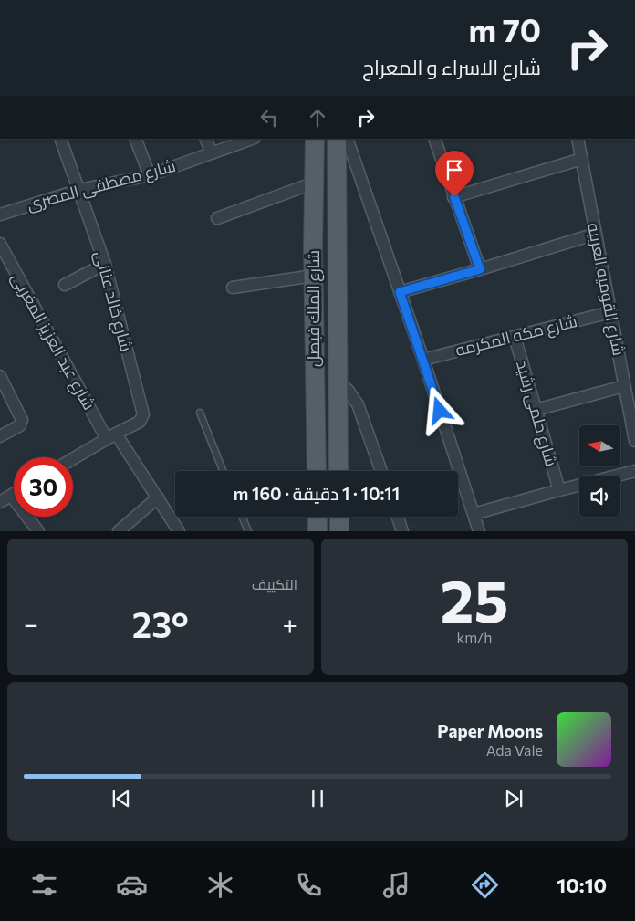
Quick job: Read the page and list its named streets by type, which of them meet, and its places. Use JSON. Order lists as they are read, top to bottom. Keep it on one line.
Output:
{"streets":{"main road":["شارع الملك فيصل"],"street":["شارع مصطفى المصرى","شارع القوميه العربيه","شارع خالد عنانى","شارع مكه المكرمه","شارع عبد العزيز المغربى","شارع حلمى رشيد"]},"crossings":[["شارع مصطفى المصرى","شارع خالد عنانى"],["شارع القوميه العربيه","شارع مكه المكرمه"],["شارع خالد عنانى","شارع عبد العزيز المغربى"],["شارع مكه المكرمه","شارع حلمى رشيد"]],"north":"left","page":{"turn":["70 m","شارع الاسراء و المعراج"],"limit":"30","trip":"10:11 · 1 دقيقة · 160 m","tile":[["25","km/h"],"التكييف"],"heat":["−","23°","+"],"song":["Paper Moons","Ada Vale"],"tabs":"10:10"}}
